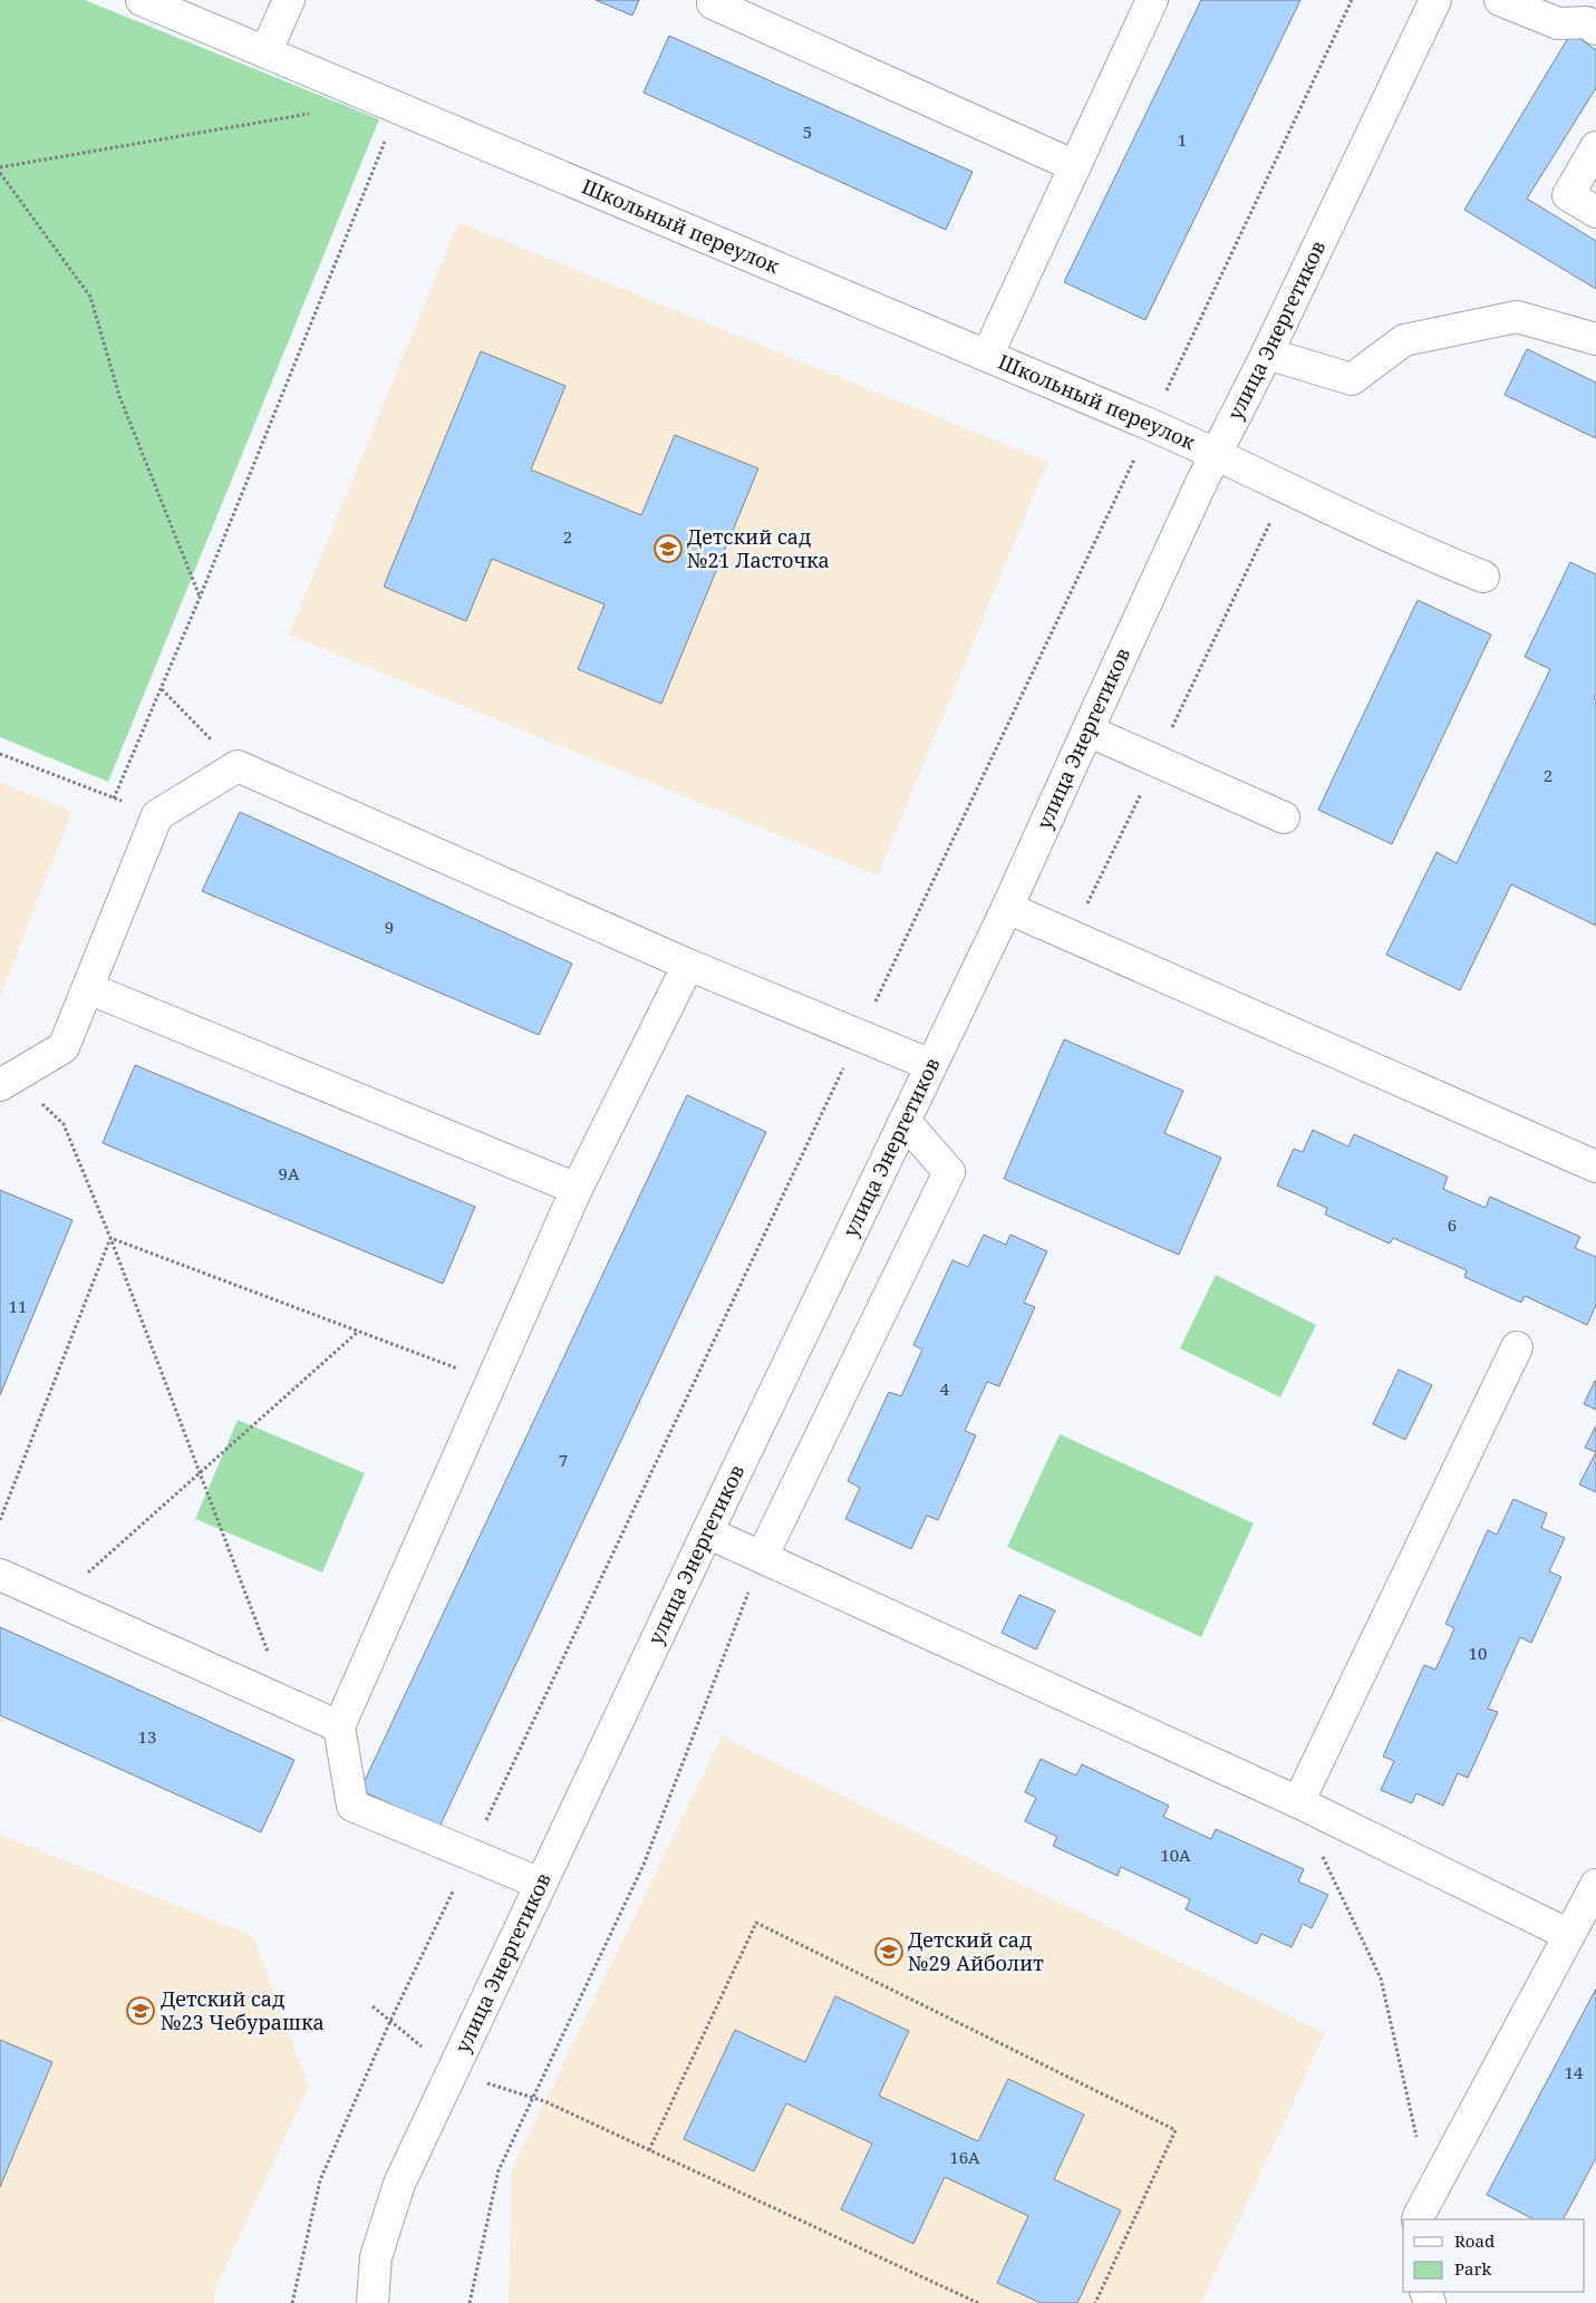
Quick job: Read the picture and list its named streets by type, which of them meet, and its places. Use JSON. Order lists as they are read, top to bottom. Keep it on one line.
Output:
{"streets":{"street":["Школьный переулок","улица Энергетиков"]},"crossings":[["Школьный переулок","улица Энергетиков"]],"places":{"school or university":["Детский сад №21 Ласточка","Детский сад №29 Айболит","Детский сад №23 Чебурашка"]},"house_numbers":["5","1","2","2","9","9А","6","11","4","7","10","13","10А","14","16А"],"legend":["Road","Park"]}
